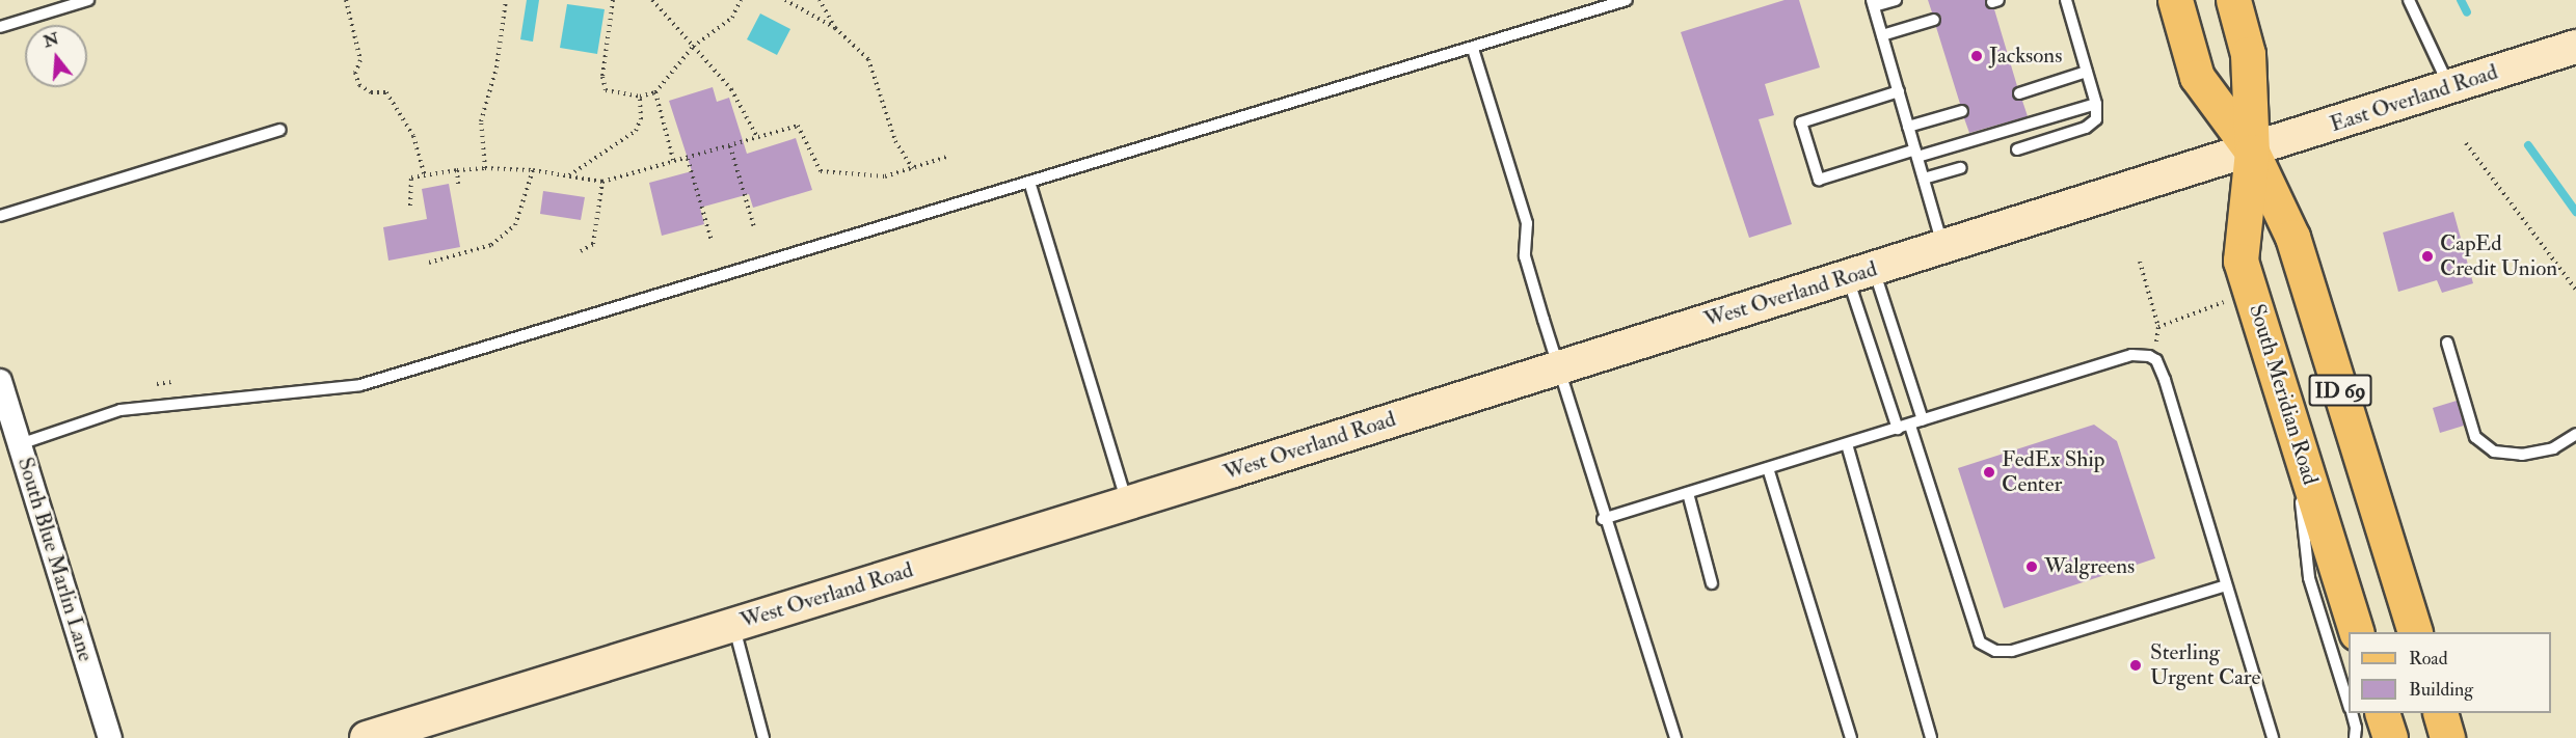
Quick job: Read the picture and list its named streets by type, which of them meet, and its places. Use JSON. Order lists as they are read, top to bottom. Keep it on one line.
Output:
{"streets":{"main road":["ID 69","South Meridian Road"],"street":["East Overland Road","West Overland Road","South Blue Marlin Lane"]},"crossings":[["East Overland Road","West Overland Road"],["East Overland Road","South Meridian Road"],["West Overland Road","South Meridian Road"]],"places":["Jacksons","CapEd Credit Union","FedEx Ship Center","Walgreens","Sterling Urgent Care"],"legend":["Road","Building"],"north":"top"}
